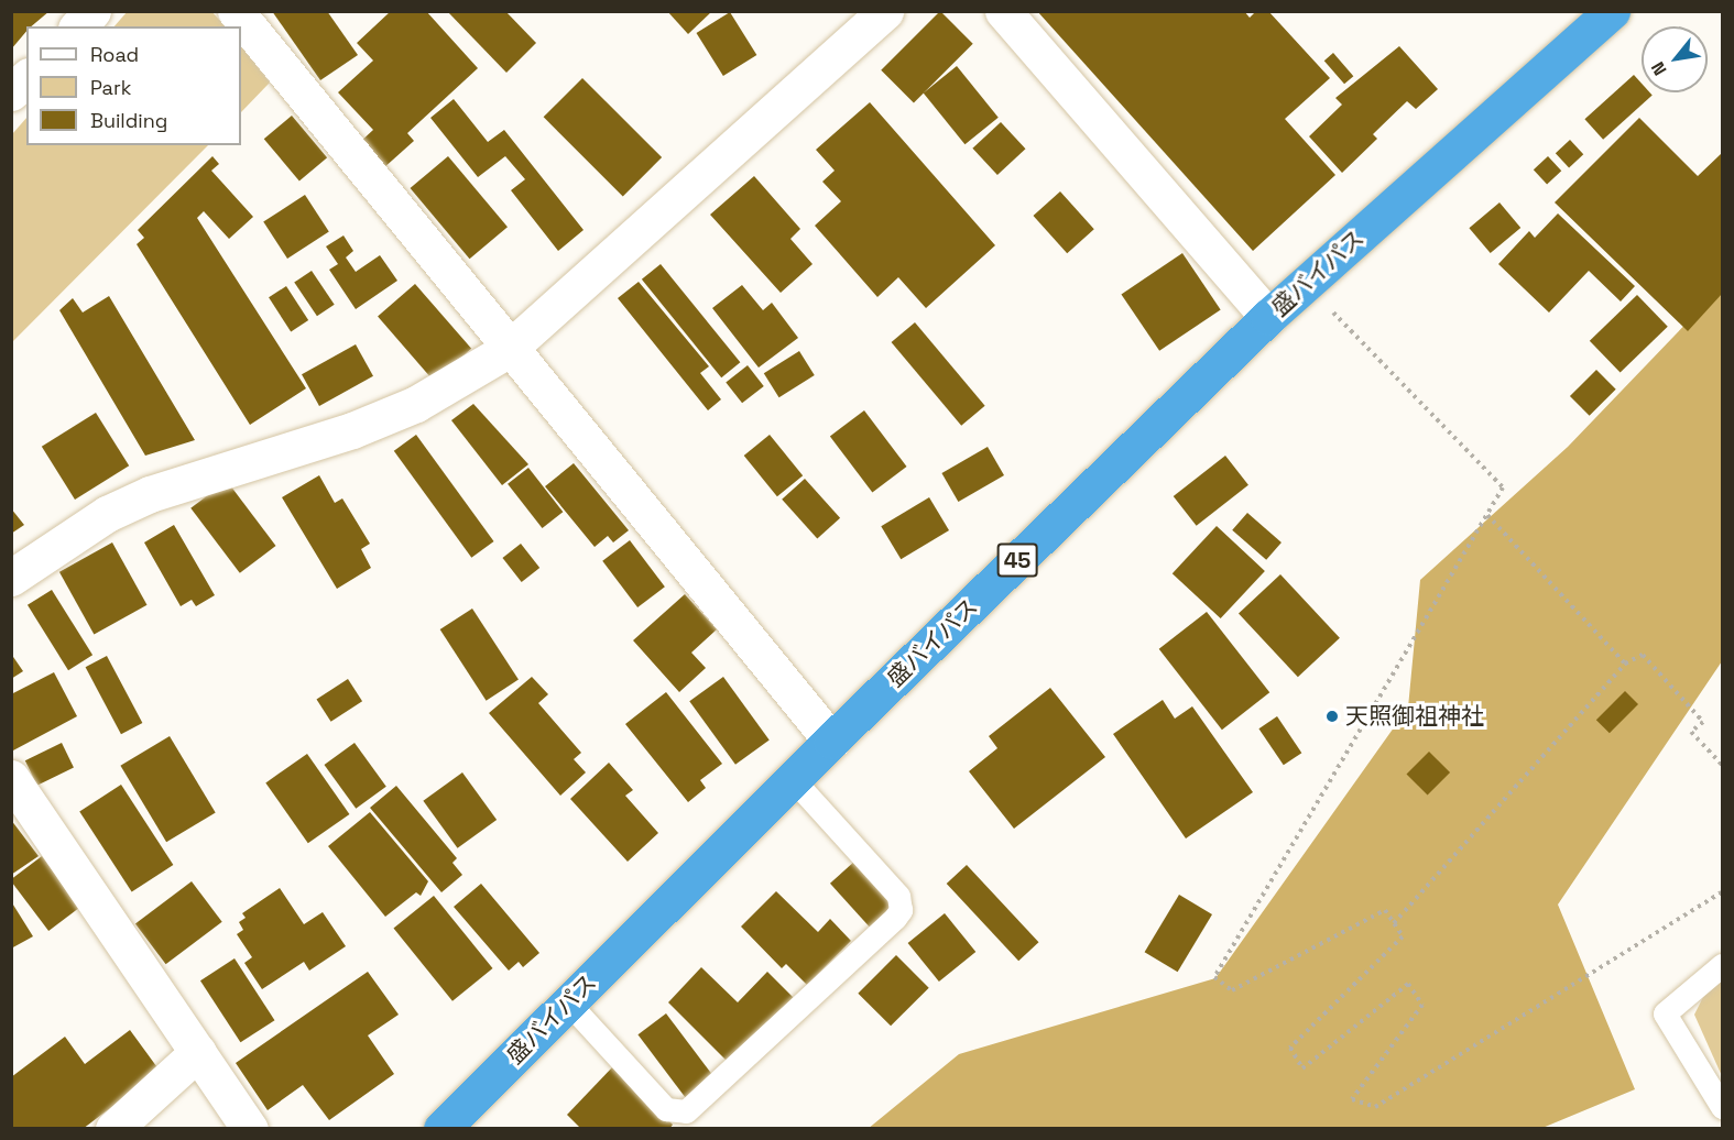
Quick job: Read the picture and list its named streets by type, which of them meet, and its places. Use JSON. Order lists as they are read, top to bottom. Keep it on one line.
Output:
{"streets":{"highway":["盛バイパス","45"]},"places":["天照御祖神社"],"legend":["Road","Park","Building"],"north":"bottom left"}
